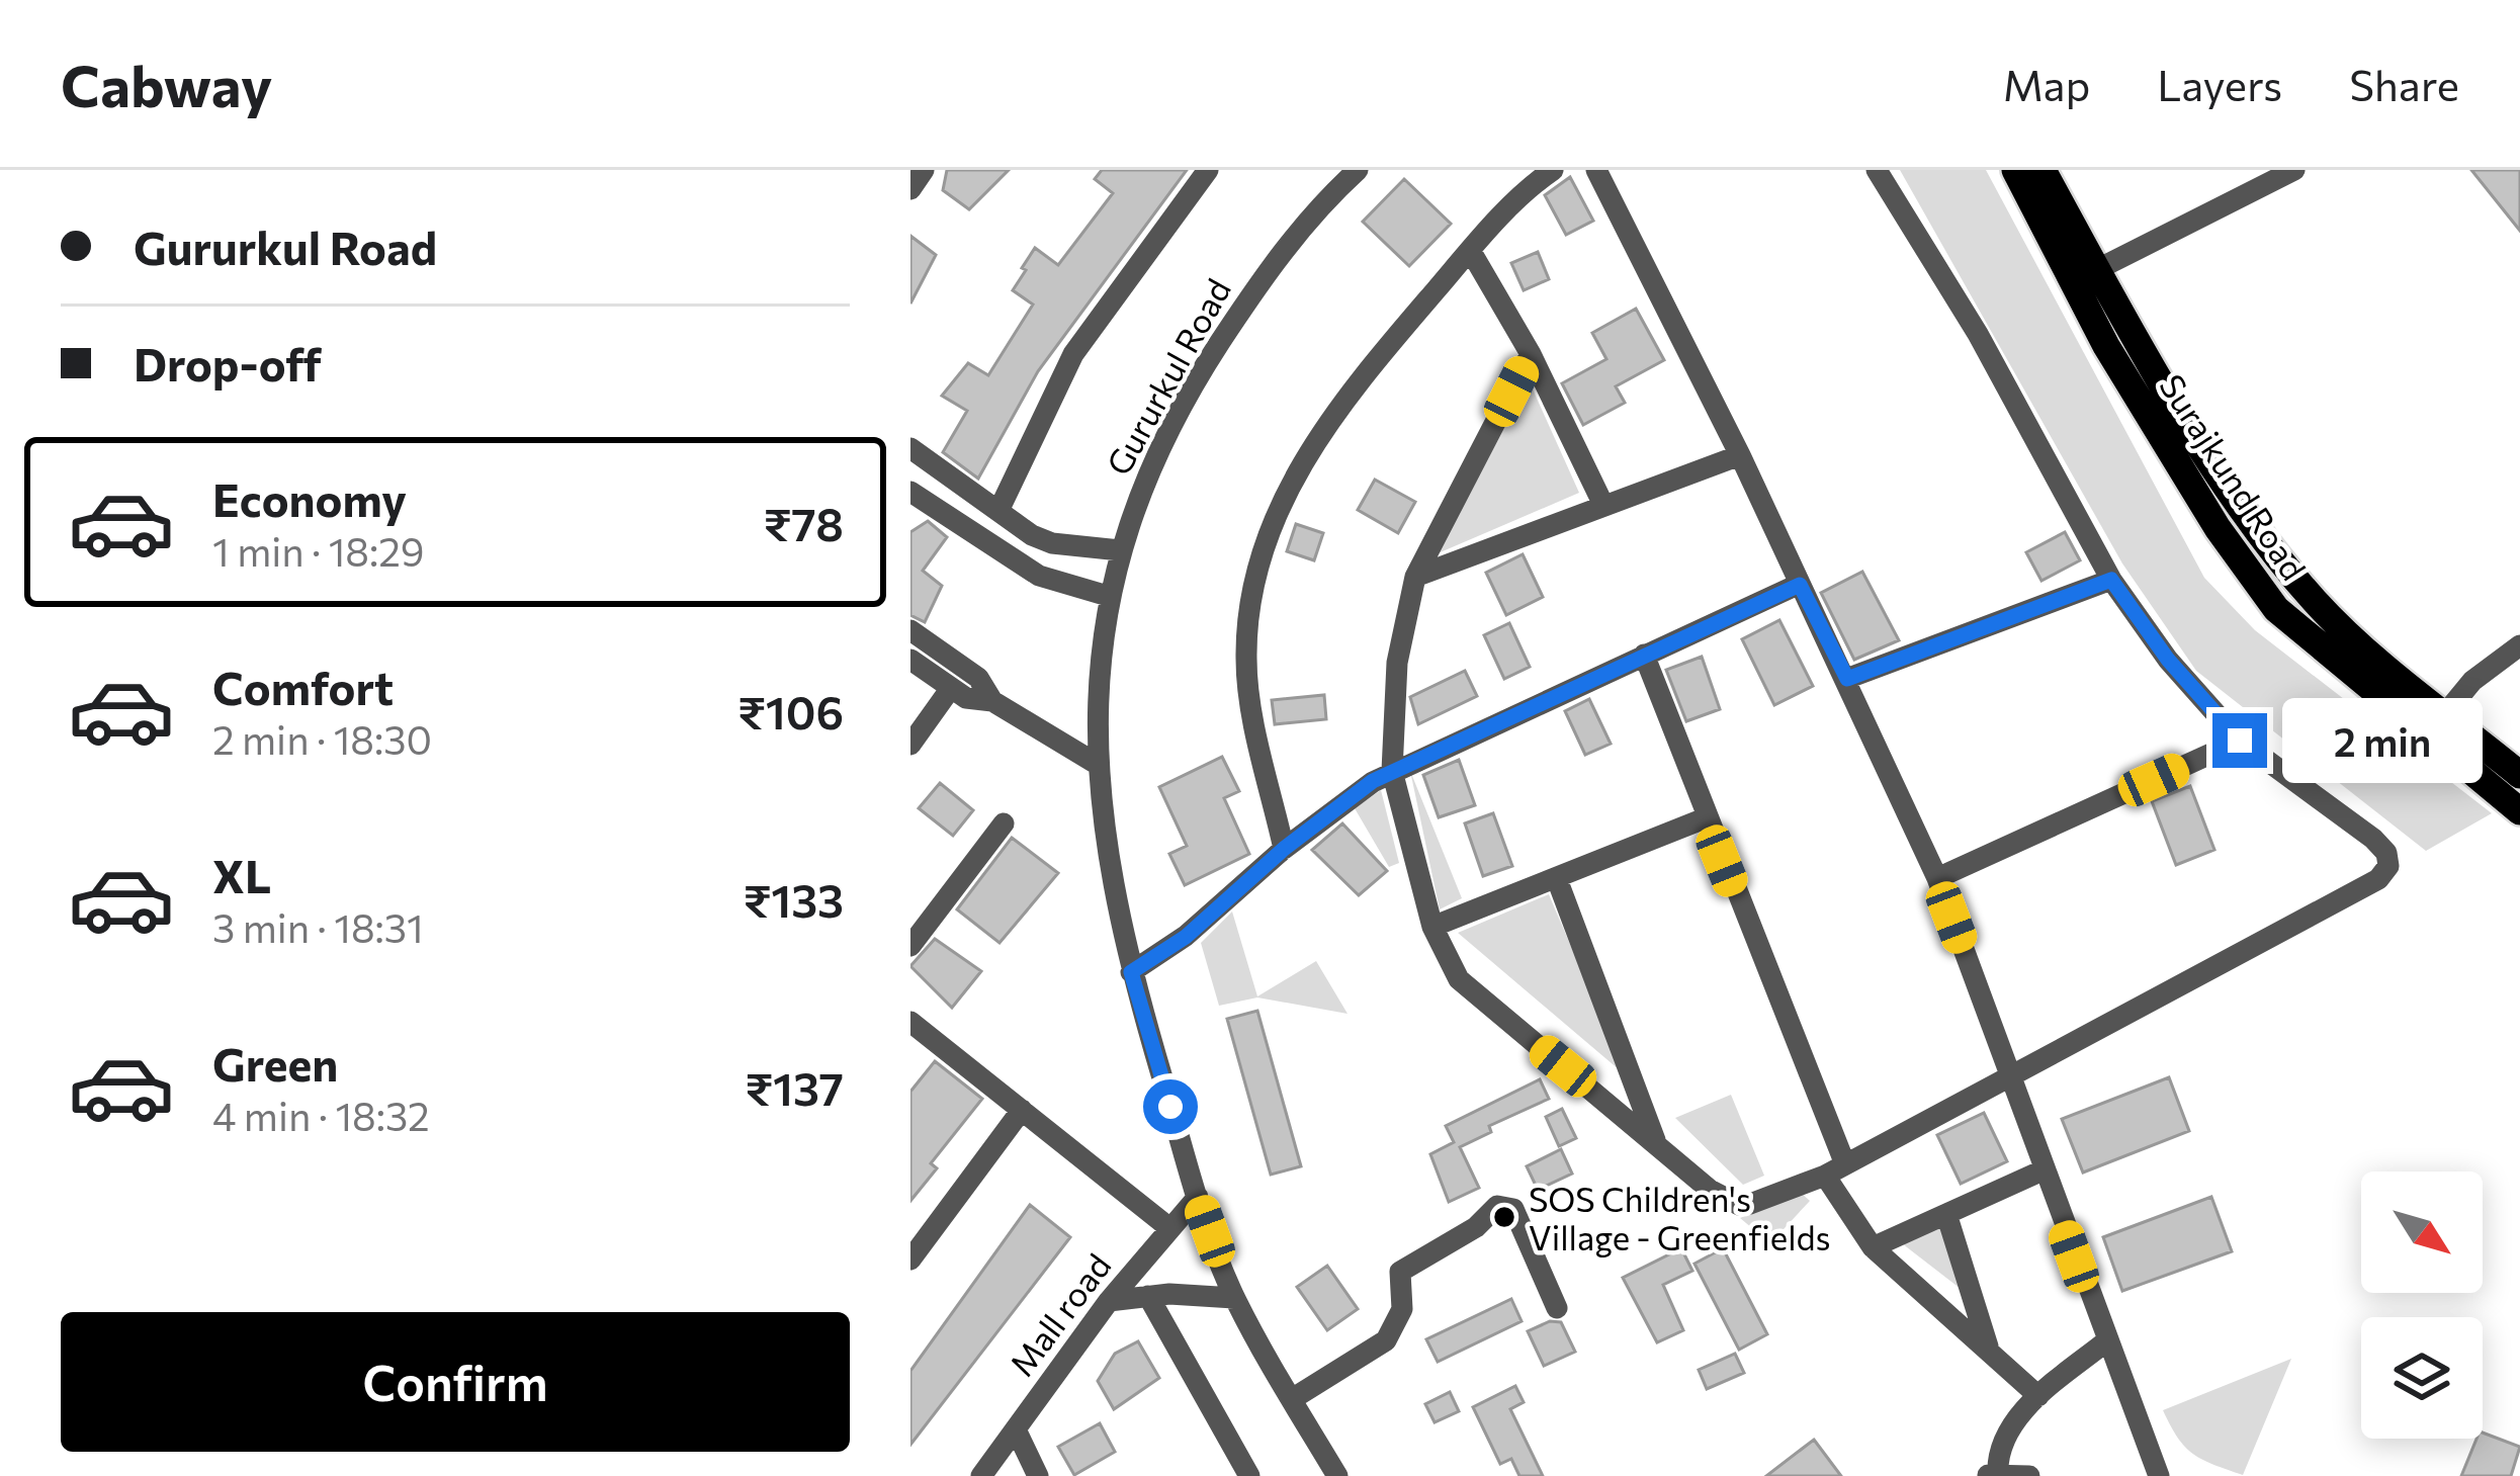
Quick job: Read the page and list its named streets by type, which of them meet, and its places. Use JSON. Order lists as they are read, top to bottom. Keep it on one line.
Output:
{"streets":{"main road":["Surajkund Road"],"street":["Gururkul Road","Mall road"]},"crossings":[["Gururkul Road","Mall road"]],"places":["SOS Children's Village - Greenfields"],"north":"bottom right","page":{"header":"Cabway","nav":["Map","Layers","Share"],"banner":["Gururkul Road","Drop-off"],"list":[{"name":"Economy","note":"1 min · 18:29","value":"₹78"},{"name":"Comfort","note":"2 min · 18:30","value":"₹106"},{"name":"XL","note":"3 min · 18:31","value":"₹133"},{"name":"Green","note":"4 min · 18:32","value":"₹137"}],"bubble":"2 min","buttons":"Confirm"}}
